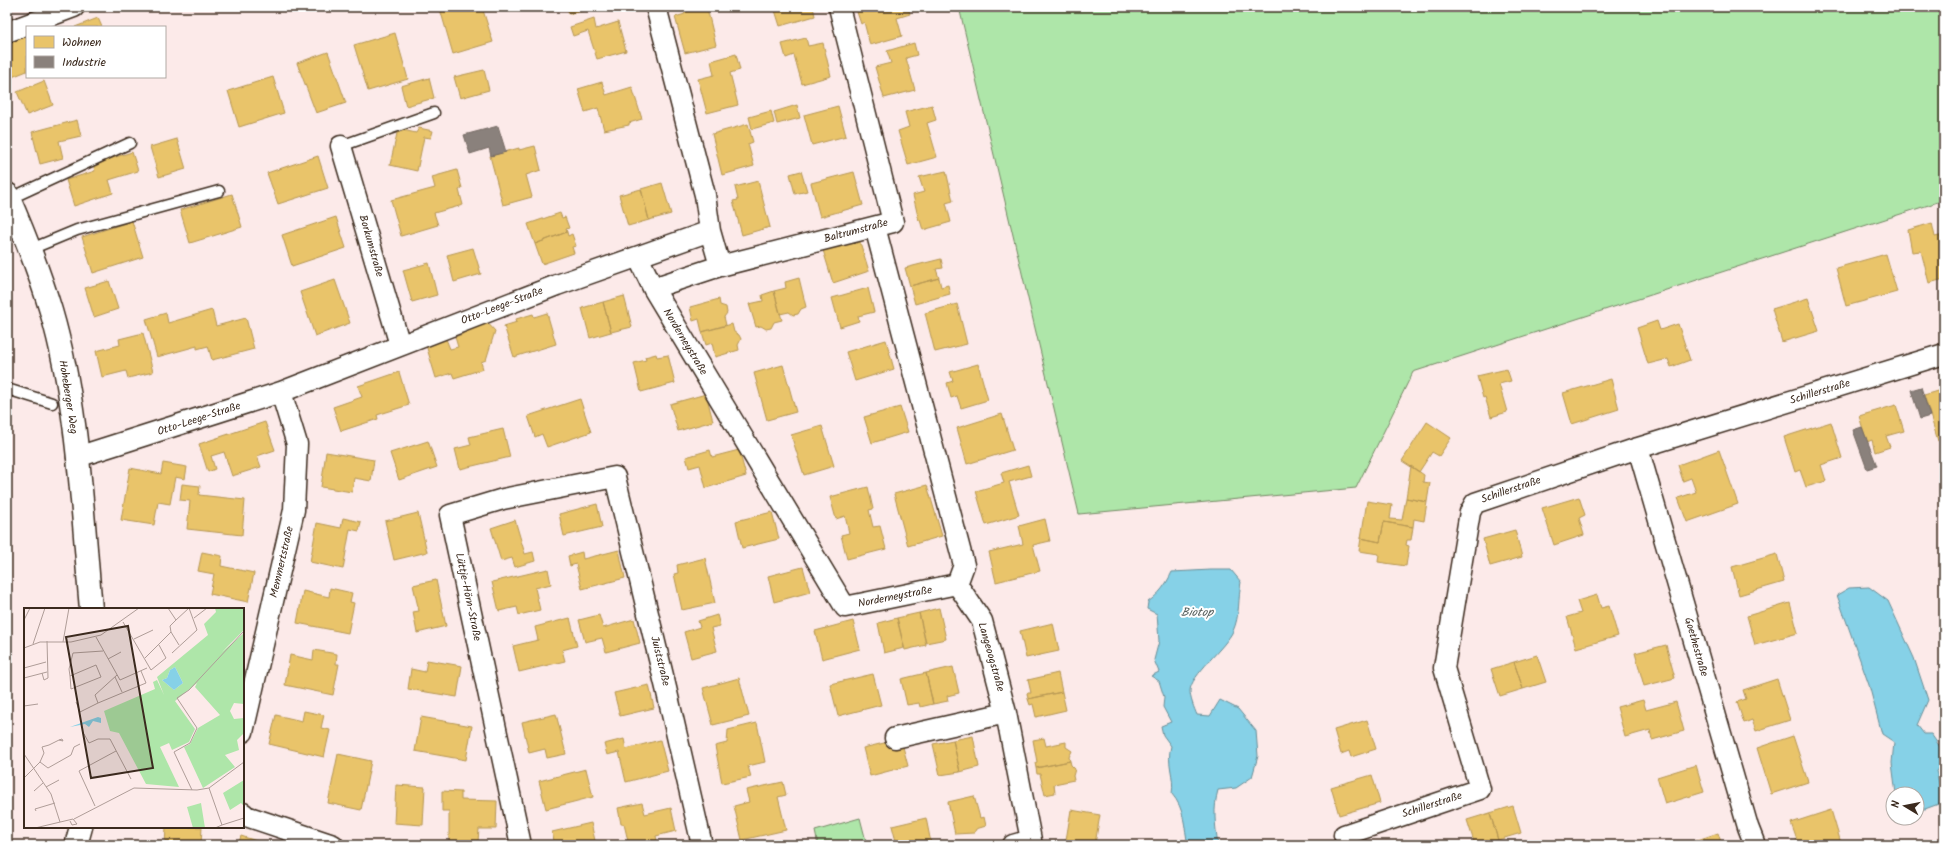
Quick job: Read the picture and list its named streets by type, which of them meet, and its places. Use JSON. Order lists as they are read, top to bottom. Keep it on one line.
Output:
{"streets":{"street":["Baltrumstraße","Borkumstraße","Otto-Leege-Straße","Norderneystraße","Schillerstraße","Hoheberger Weg","Memmertstraße","Lüttje-Hörn-Straße","Goethestraße","Langeoogstraße","Juiststraße"]},"crossings":[["Baltrumstraße","Norderneystraße"],["Borkumstraße","Otto-Leege-Straße"],["Otto-Leege-Straße","Norderneystraße"],["Otto-Leege-Straße","Hoheberger Weg"],["Otto-Leege-Straße","Memmertstraße"],["Norderneystraße","Langeoogstraße"],["Schillerstraße","Goethestraße"],["Lüttje-Hörn-Straße","Juiststraße"]],"water":["Biotop"],"legend":["Wohnen","Industrie"],"north":"left"}
